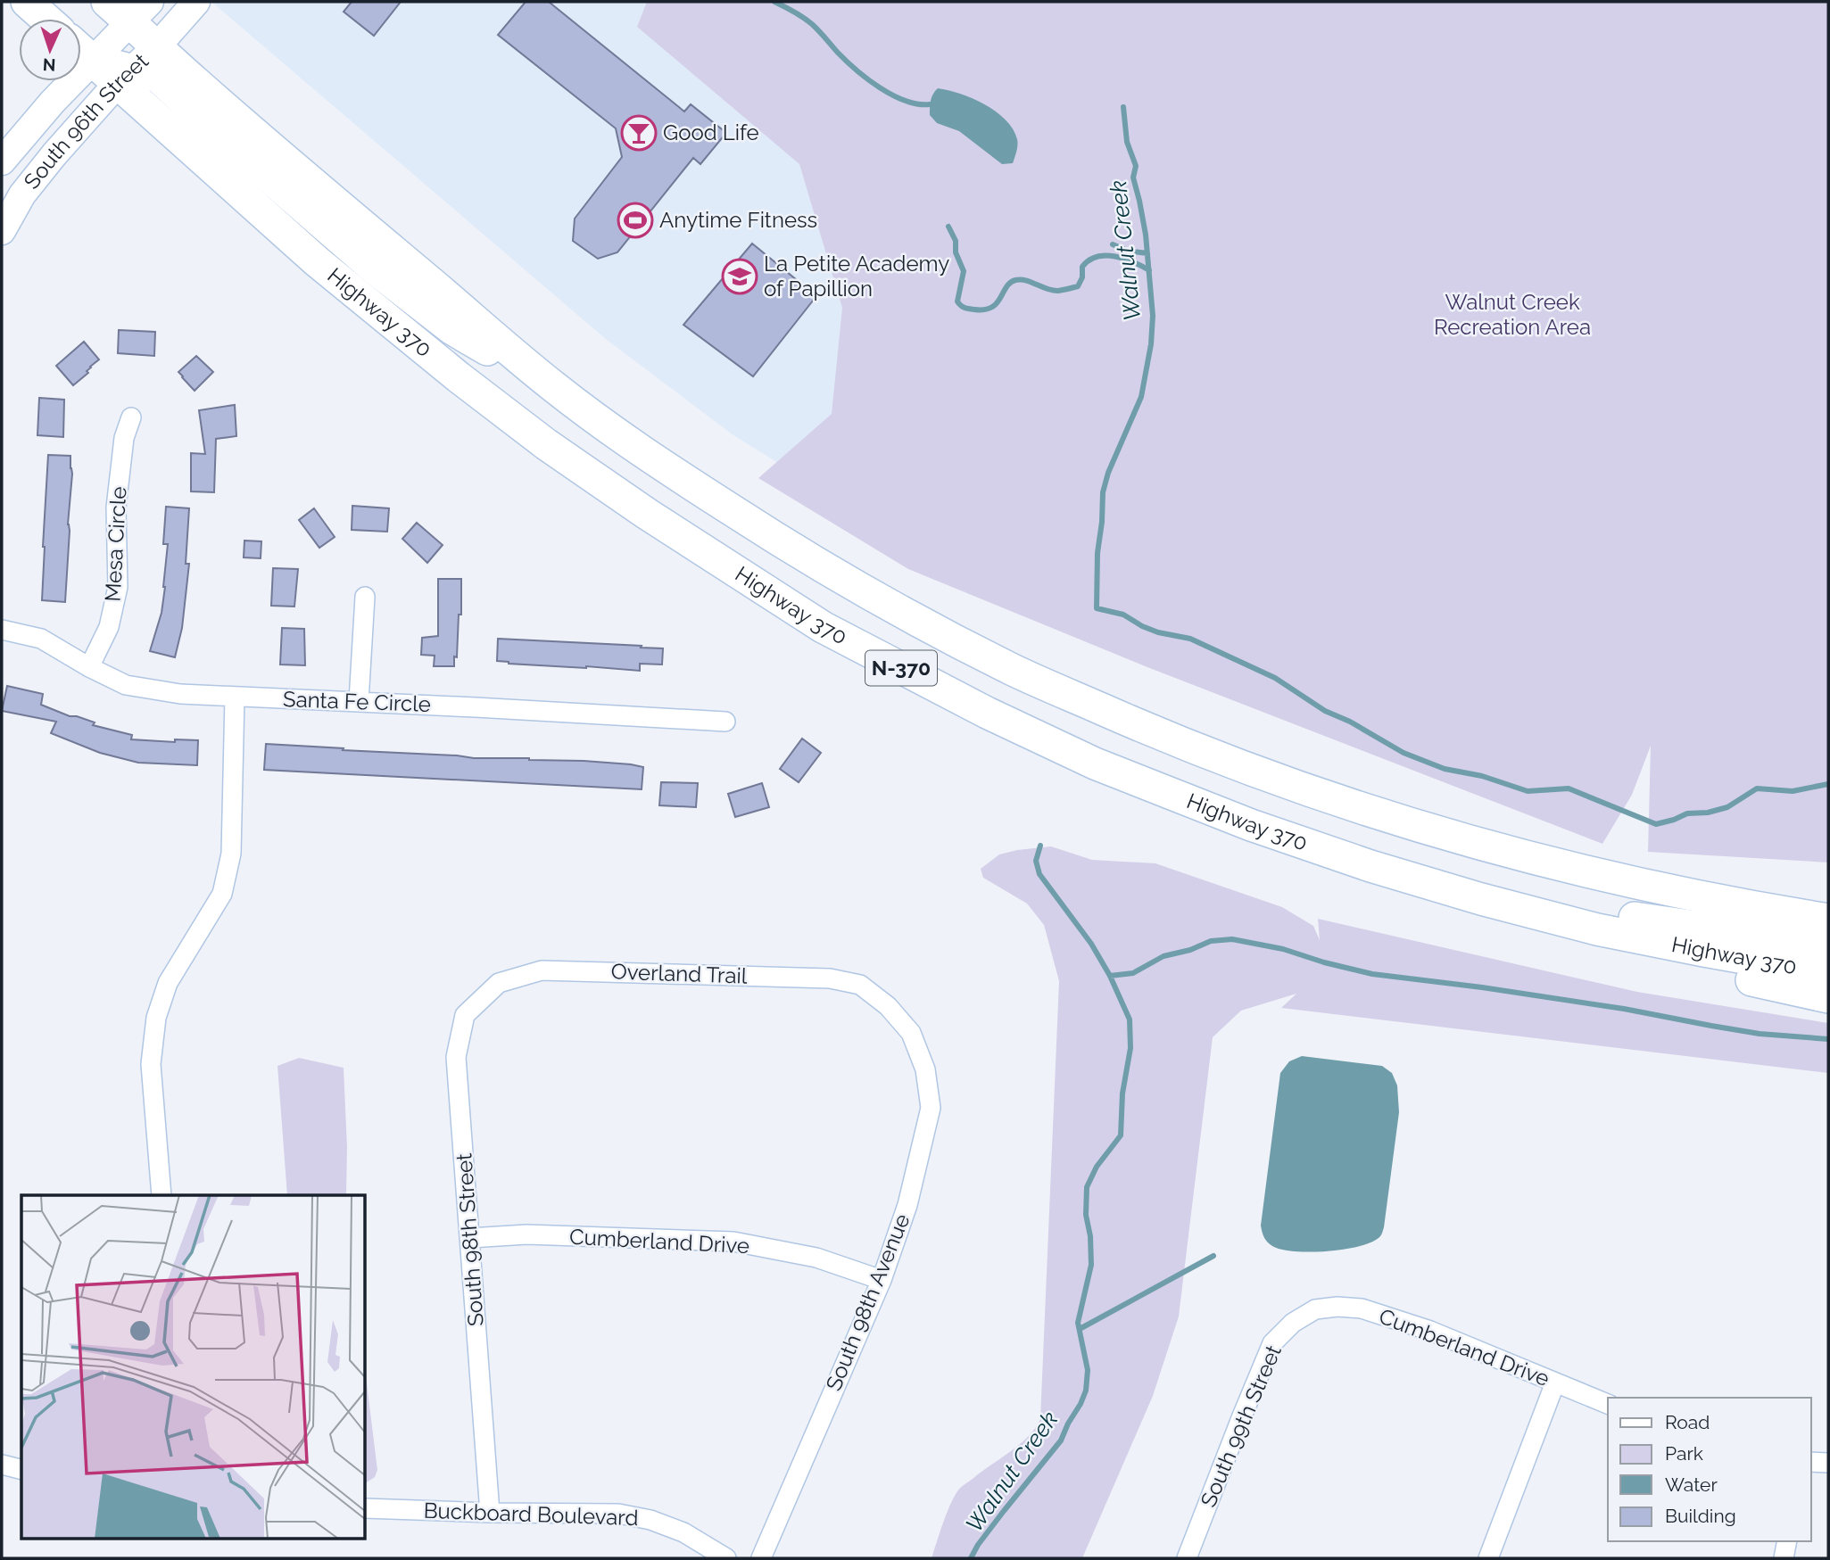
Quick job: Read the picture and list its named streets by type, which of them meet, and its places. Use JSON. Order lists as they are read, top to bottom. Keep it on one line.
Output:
{"streets":{"highway":["Highway 370","N-370"],"main road":["South 96th Street"],"street":["Mesa Circle","Santa Fe Circle","Overland Trail","South 98th Street","Cumberland Drive","South 98th Avenue","South 99th Street","Buckboard Boulevard"]},"crossings":[["South 96th Street","Highway 370"],["South 96th Street","N-370"],["Mesa Circle","Santa Fe Circle"],["Overland Trail","South 98th Street"],["Overland Trail","South 98th Avenue"],["South 98th Street","Cumberland Drive"],["South 98th Street","Buckboard Boulevard"],["Cumberland Drive","South 98th Avenue"],["Cumberland Drive","South 99th Street"]],"water":["Walnut Creek"],"parks":["Walnut Creek Recreation Area"],"places":{"bar":["Good Life"],"sports":["Anytime Fitness"],"school or university":["La Petite Academy of Papillion"]},"legend":["Road","Park","Water","Building"],"north":"bottom"}
